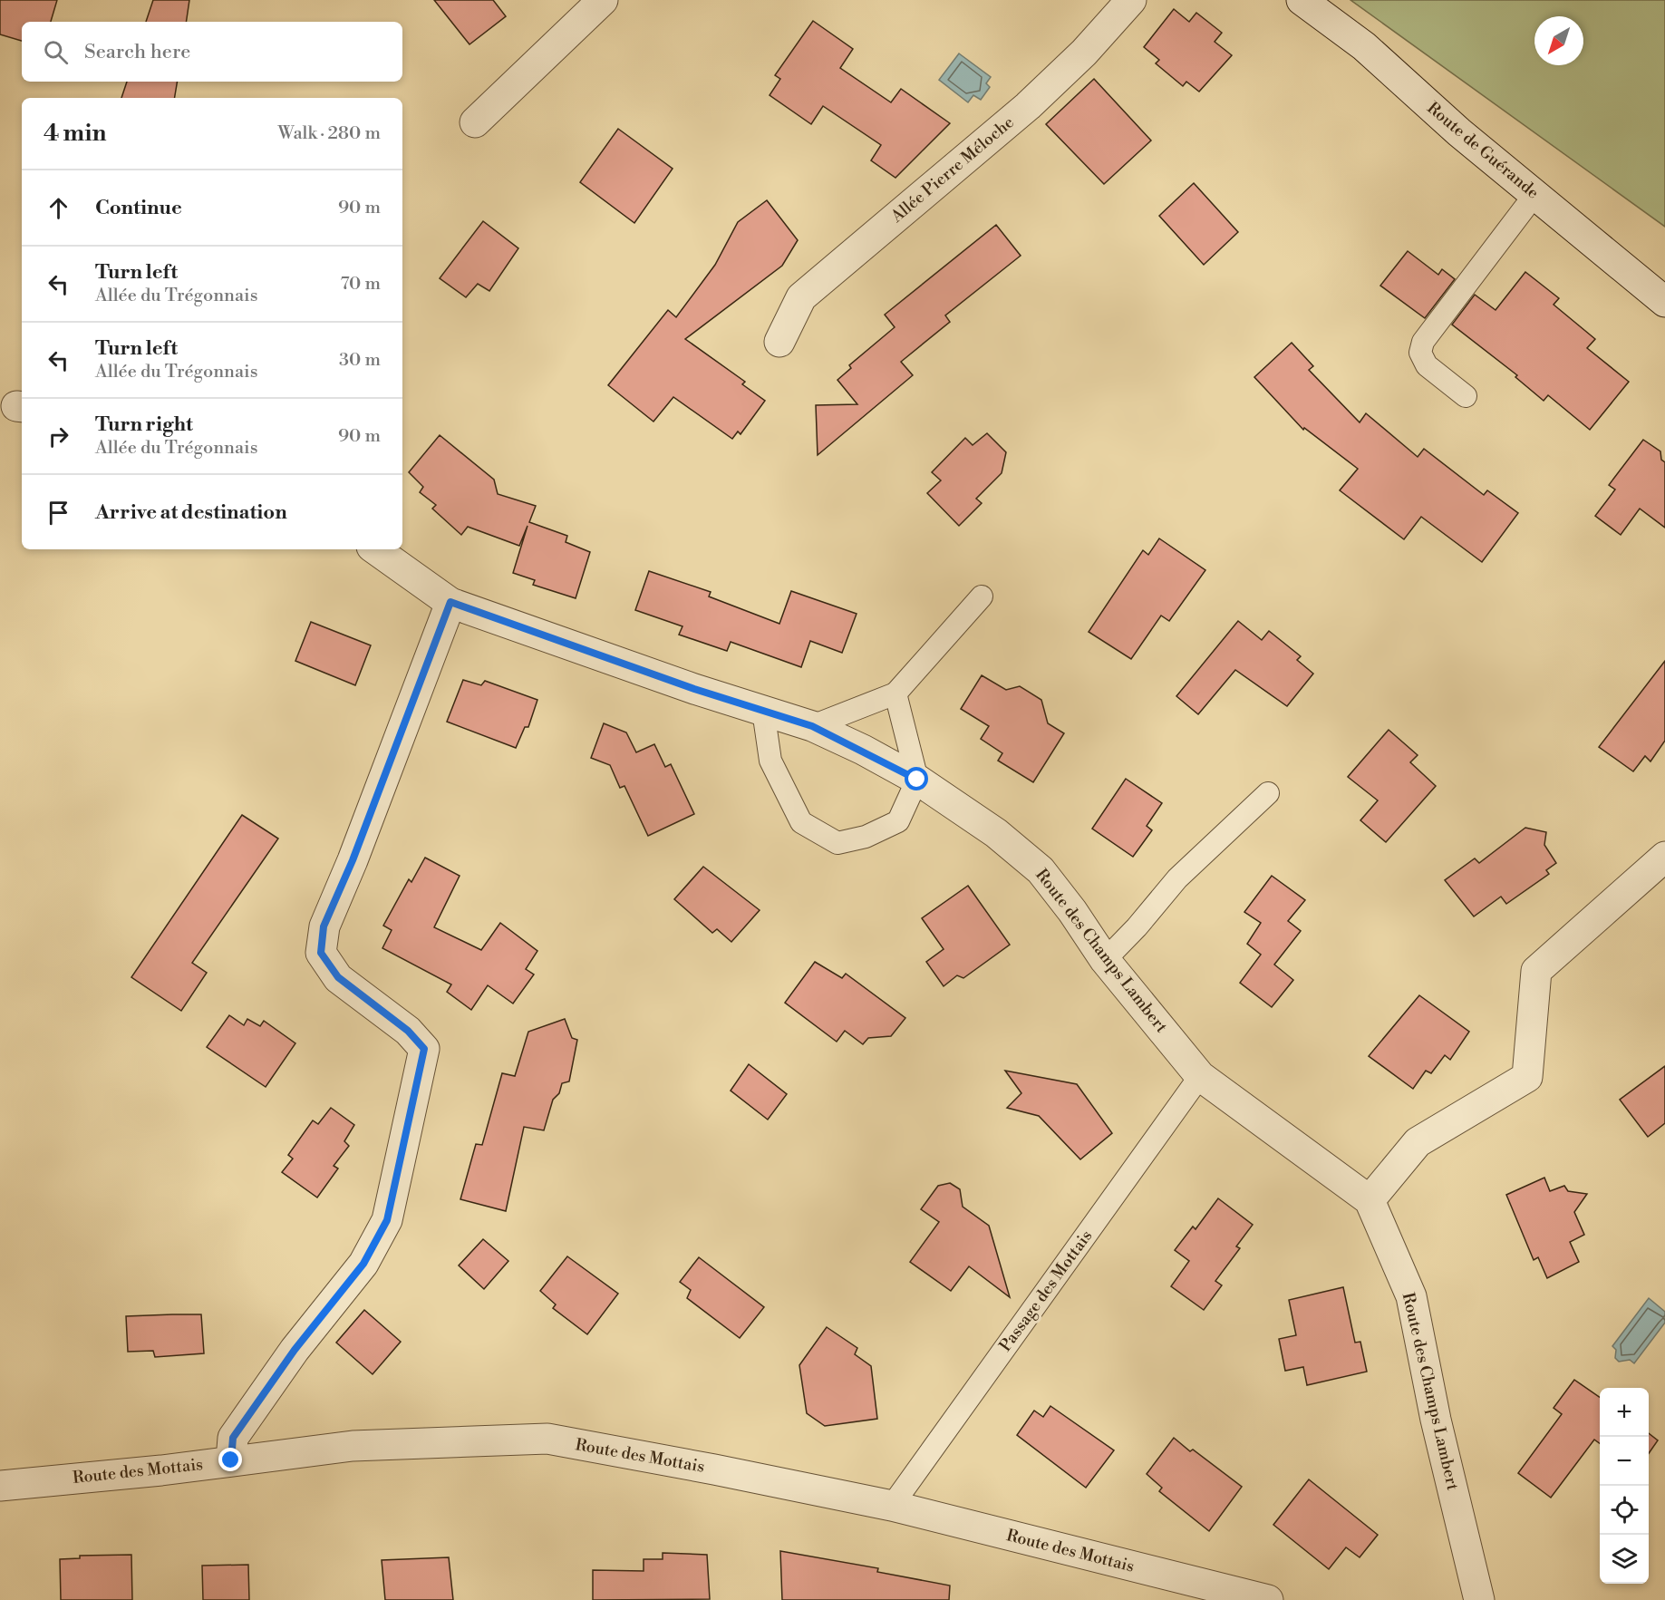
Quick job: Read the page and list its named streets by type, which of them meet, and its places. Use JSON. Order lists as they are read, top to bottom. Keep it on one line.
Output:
{"streets":{"street":["Route de Guérande","Allée Pierre Méloche","Route des Champs Lambert","Route des Mottais"],"lane":["Passage des Mottais"]},"crossings":[["Route des Champs Lambert","Passage des Mottais"],["Passage des Mottais","Route des Mottais"]],"north":"bottom left","page":{"search":"Search here","heading":["4 min","Walk · 280 m"],"list":[["Continue","90 m"],["Turn left","Allée du Trégonnais","70 m"],["Turn left","Allée du Trégonnais","30 m"],["Turn right","Allée du Trégonnais","90 m"],"Arrive at destination"],"map_buttons":["+","−"]}}
